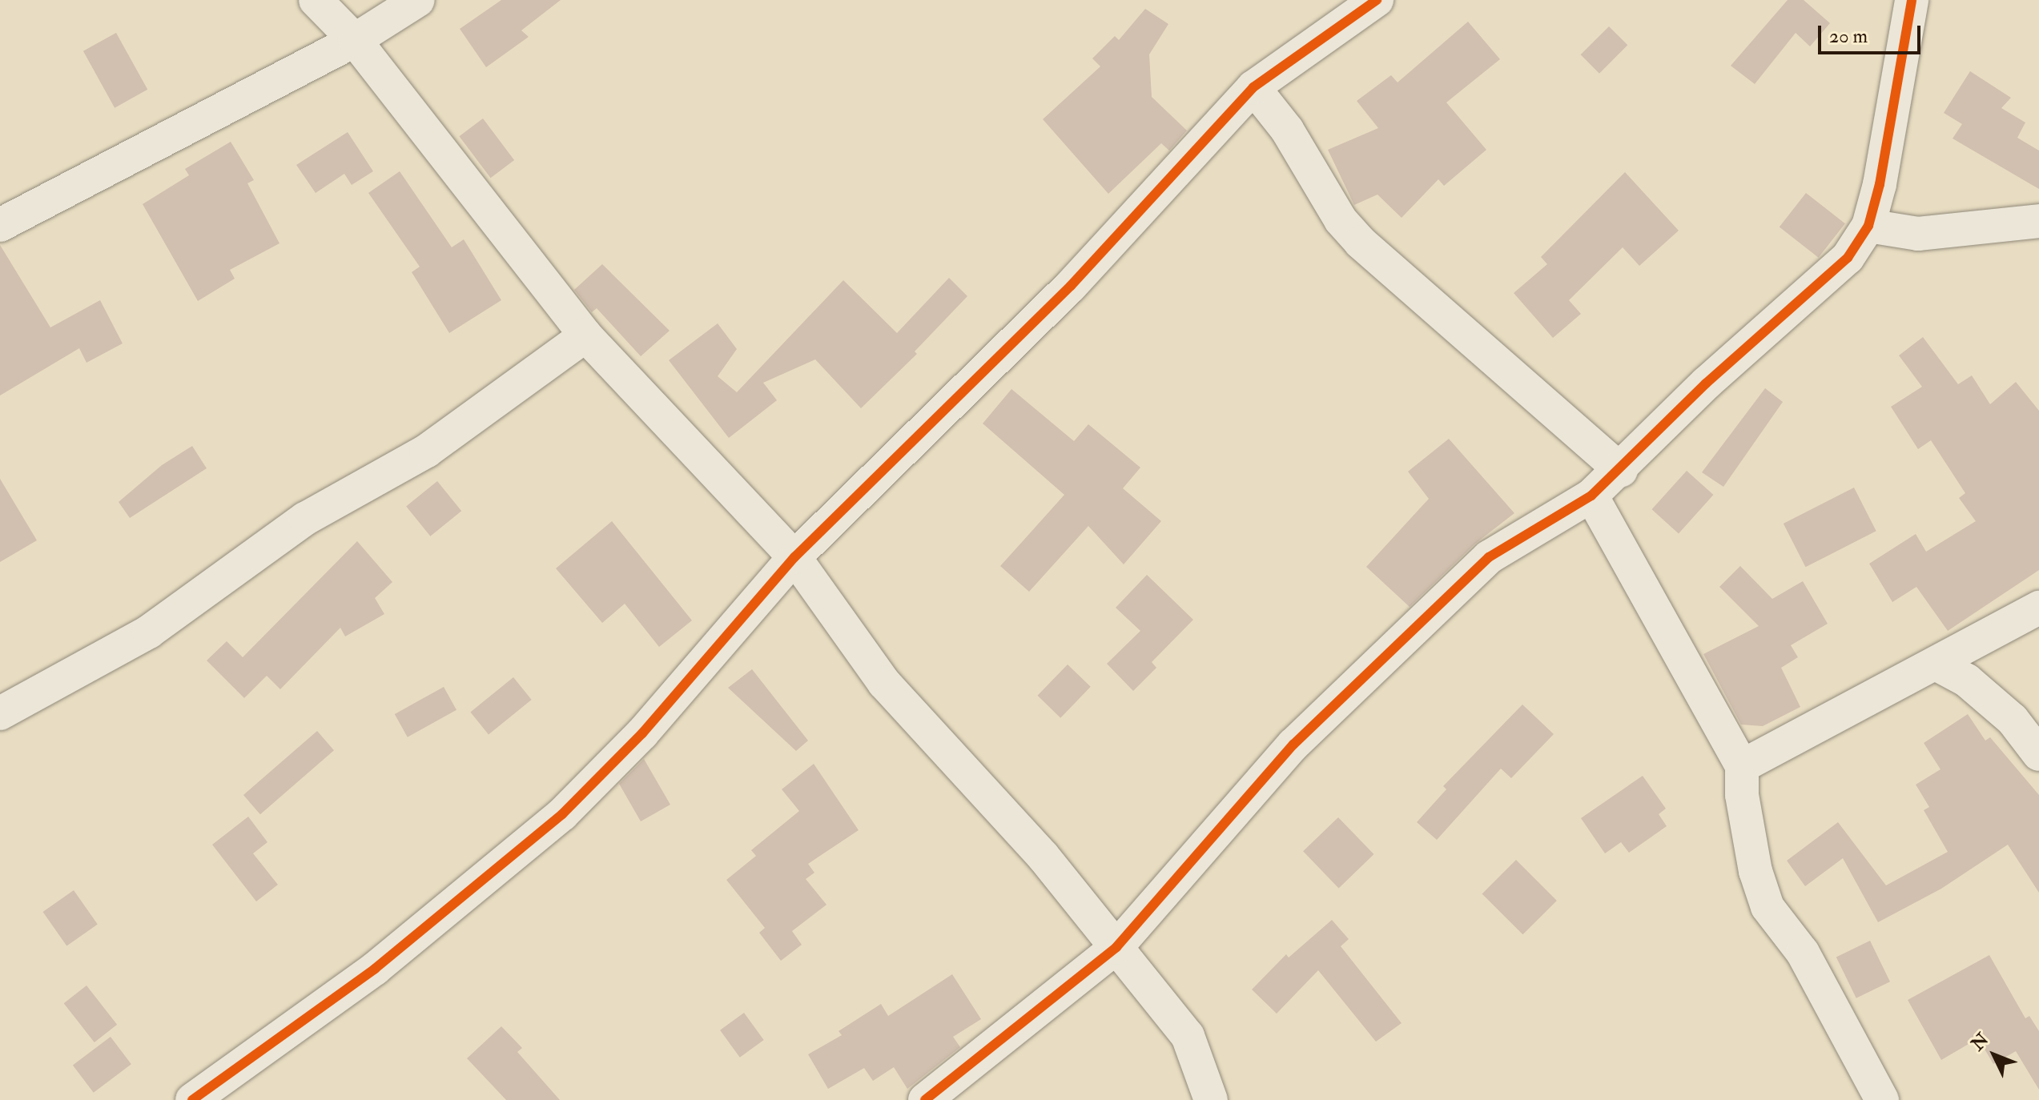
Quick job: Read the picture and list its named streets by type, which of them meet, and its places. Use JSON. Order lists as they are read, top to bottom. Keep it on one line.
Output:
{"scale_bar":"20 m","north":"top left"}
